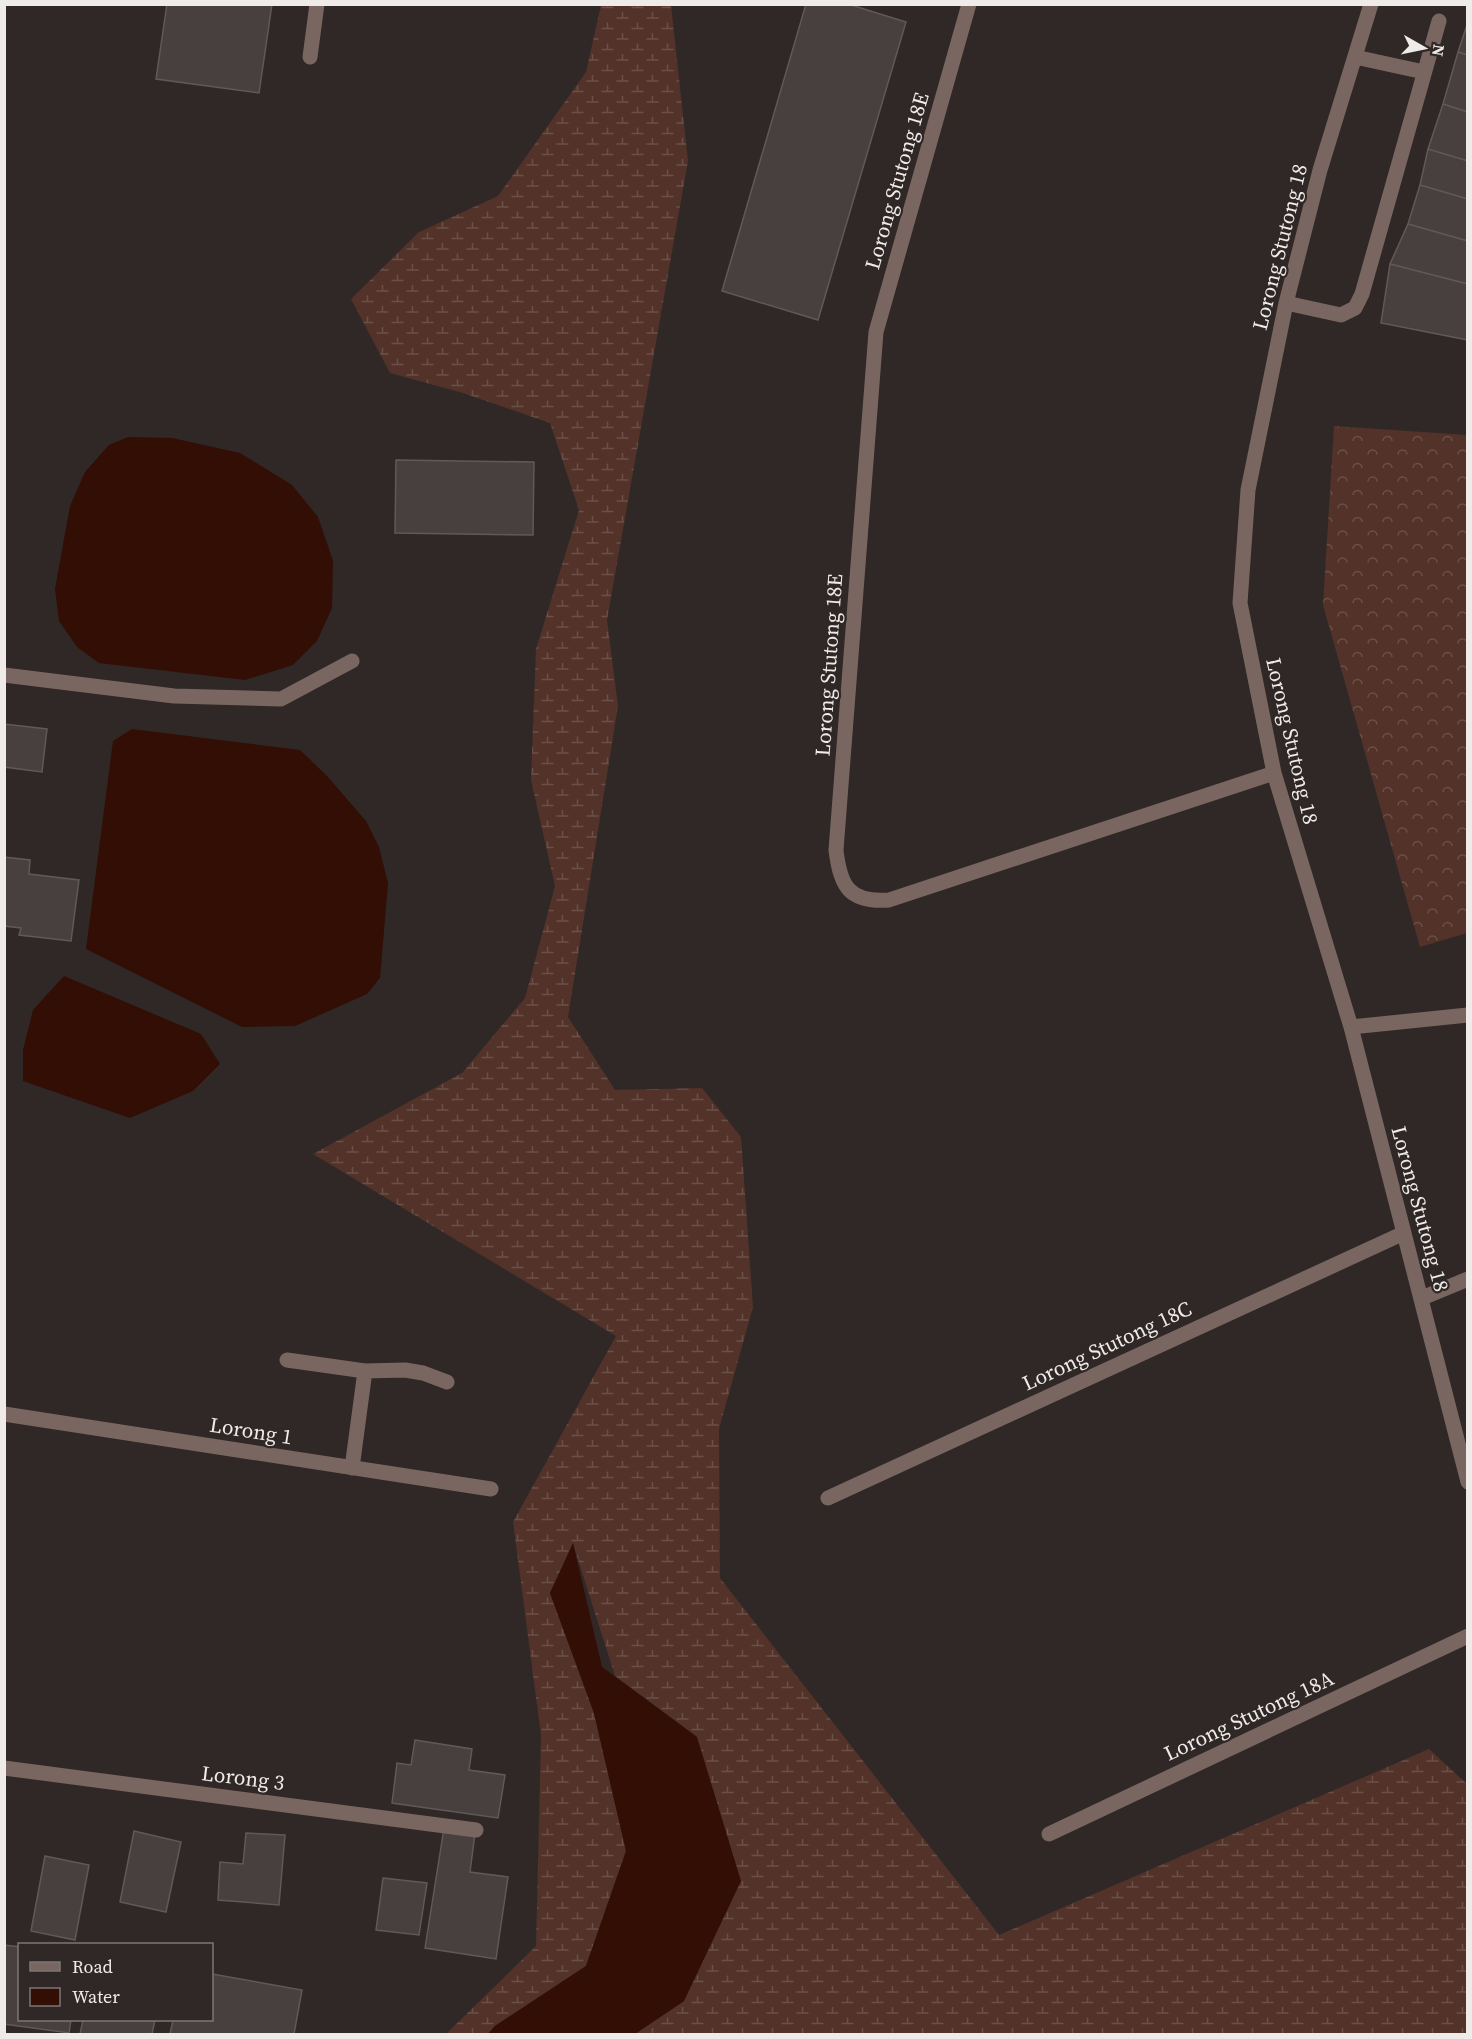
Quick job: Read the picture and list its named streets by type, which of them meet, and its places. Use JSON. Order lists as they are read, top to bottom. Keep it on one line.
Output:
{"streets":{"street":["Lorong Stutong 18E","Lorong Stutong 18","Lorong Stutong 18C","Lorong 1","Lorong Stutong 18A","Lorong 3"]},"crossings":[["Lorong Stutong 18E","Lorong Stutong 18"],["Lorong Stutong 18","Lorong Stutong 18C"]],"legend":["Road","Water"],"north":"right"}
